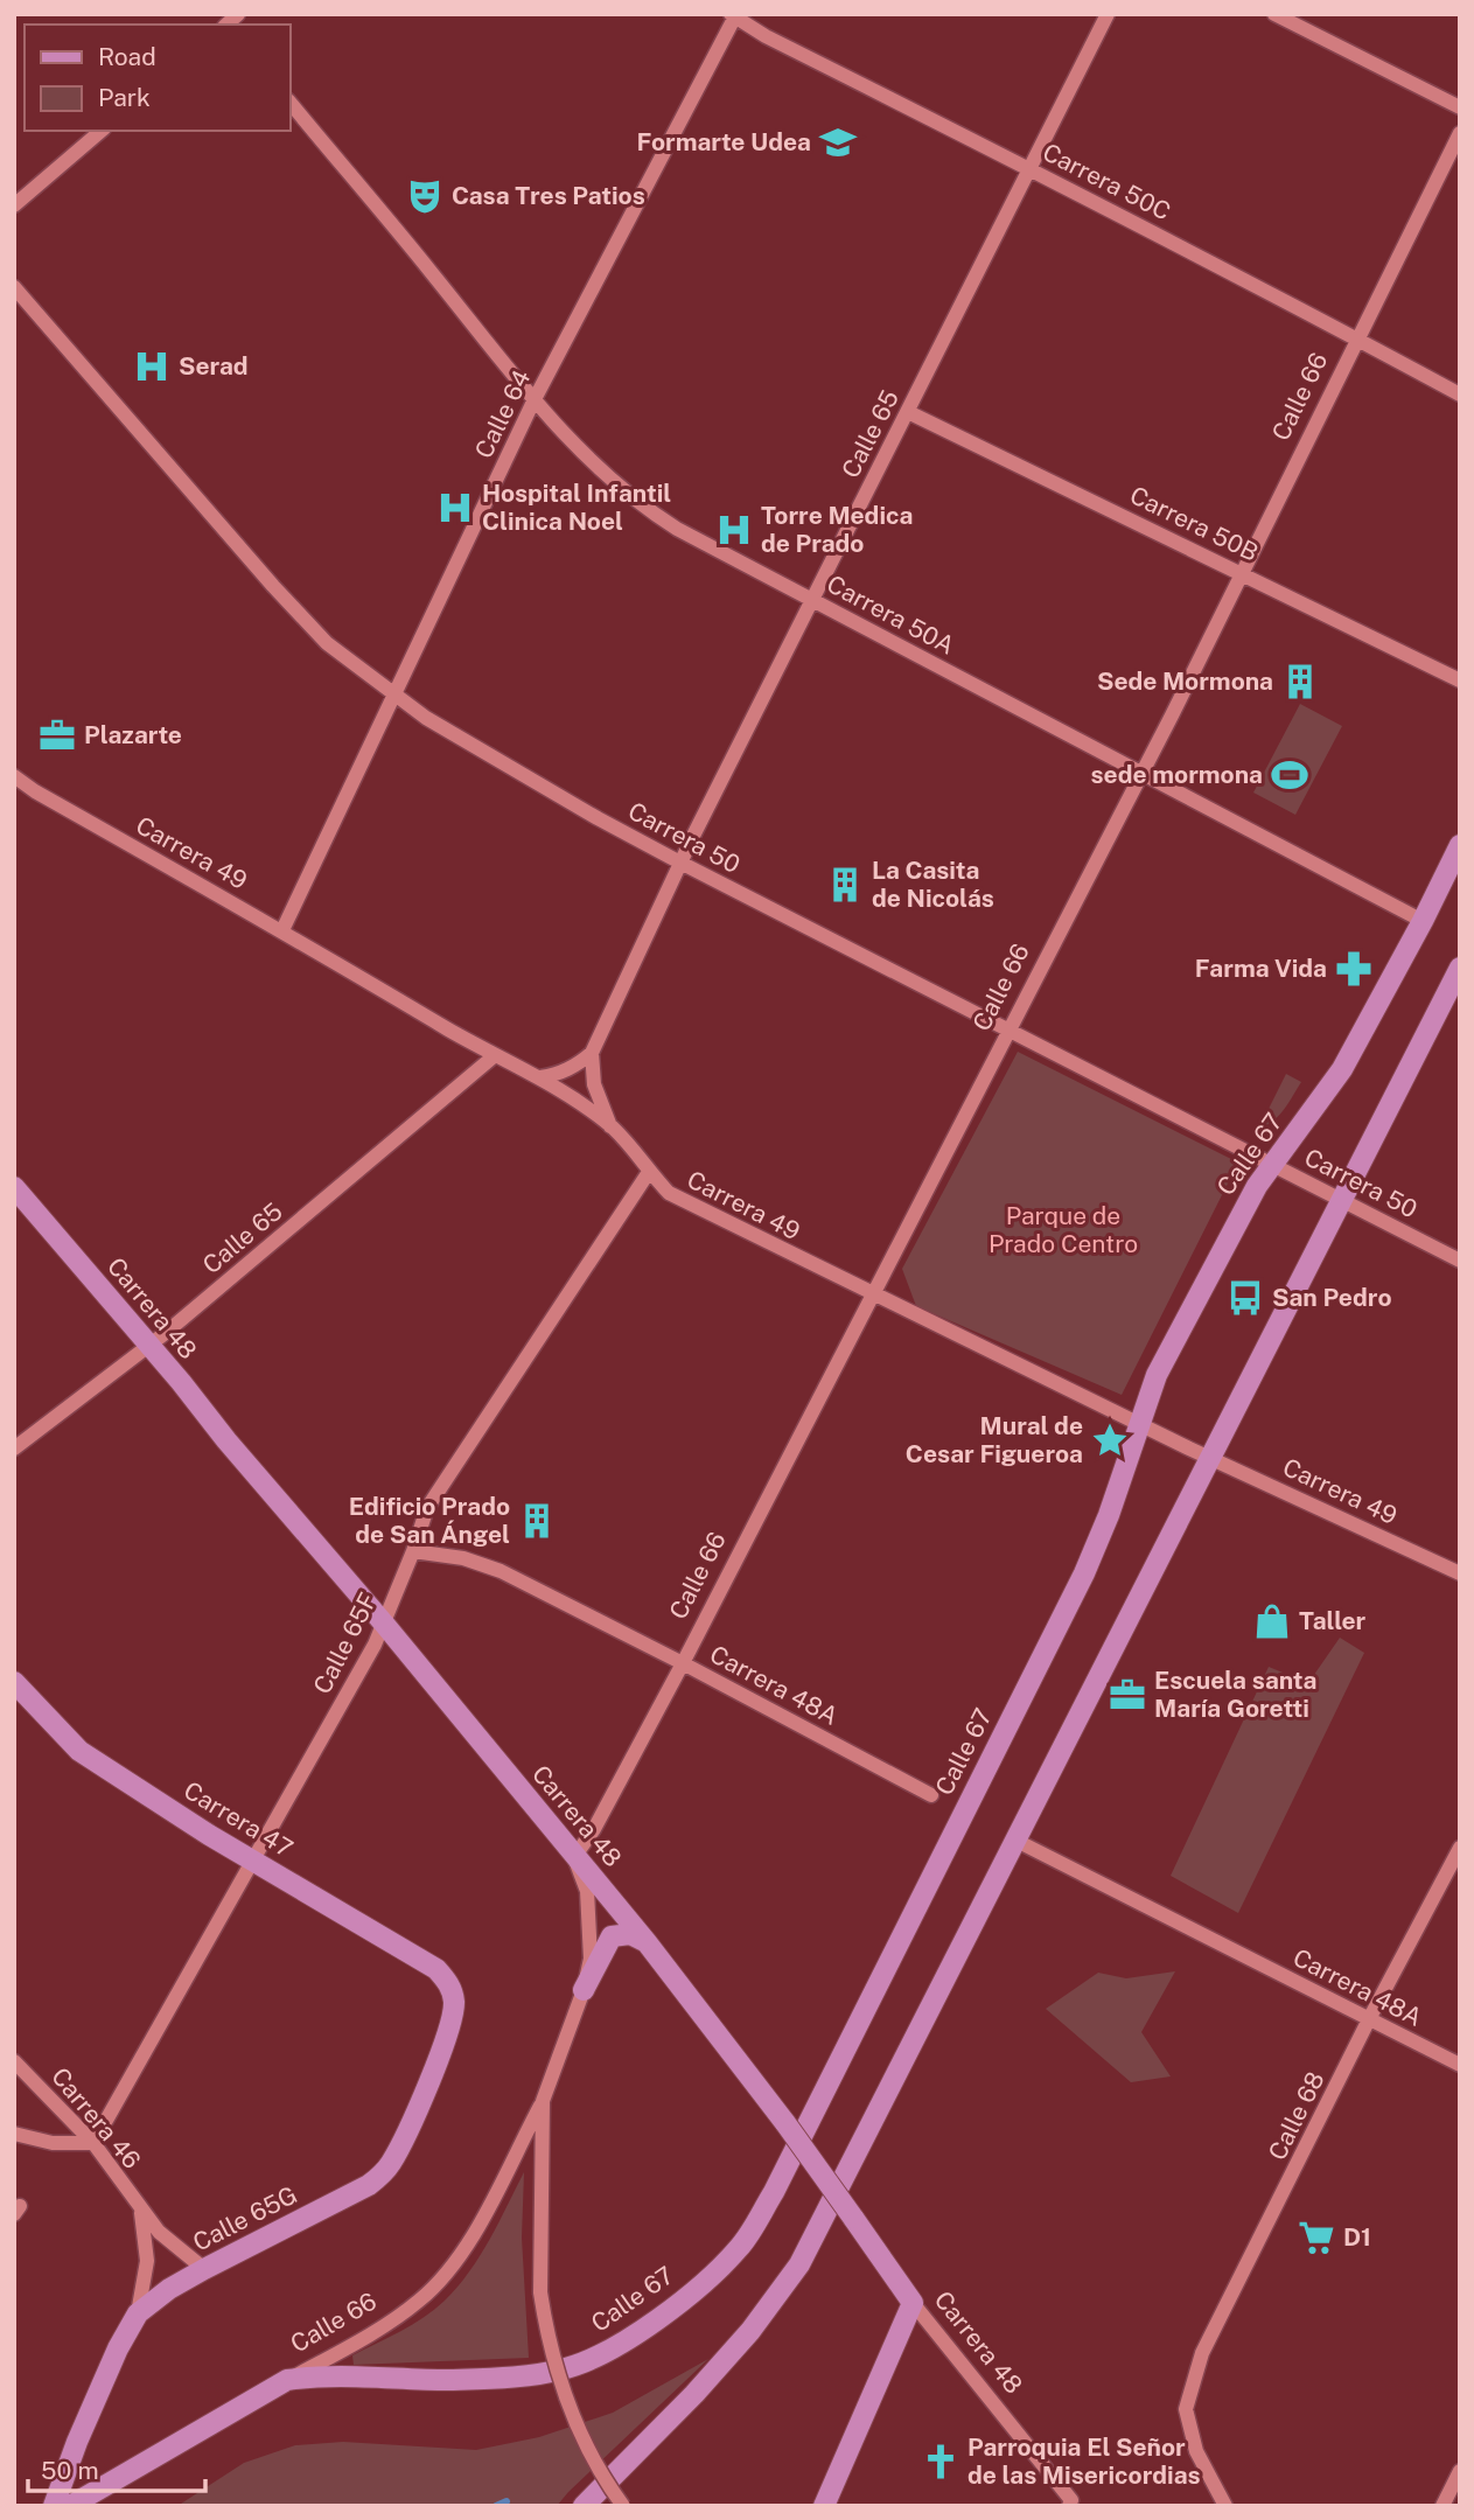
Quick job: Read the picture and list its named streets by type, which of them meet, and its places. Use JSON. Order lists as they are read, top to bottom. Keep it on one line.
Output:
{"streets":{"main road":["Calle 66","Calle 67","Carrera 48","Carrera 47","Calle 65G"],"street":["Carrera 50C","Calle 64","Calle 65","Carrera 50B","Carrera 50A","Carrera 50","Carrera 49","Calle 65F","Carrera 48A","Calle 68","Carrera 46"]},"crossings":[["Carrera 50C","Calle 66"],["Carrera 50C","Calle 64"],["Carrera 50C","Calle 65"],["Calle 66","Carrera 50B"],["Calle 66","Carrera 50A"],["Calle 66","Carrera 50"],["Calle 66","Carrera 49"],["Calle 66","Calle 67"],["Calle 66","Carrera 48"],["Calle 66","Carrera 48A"],["Calle 64","Carrera 50A"],["Calle 64","Carrera 50"],["Calle 64","Carrera 49"],["Calle 65","Carrera 50B"],["Calle 65","Carrera 50A"],["Calle 65","Carrera 50"],["Calle 65","Carrera 49"],["Calle 65","Carrera 48"],["Carrera 50A","Calle 67"],["Carrera 50","Calle 67"],["Carrera 49","Calle 67"],["Carrera 49","Calle 65F"],["Carrera 48","Calle 65F"],["Calle 65F","Carrera 48A"],["Calle 65F","Carrera 47"],["Calle 65F","Carrera 46"],["Carrera 48A","Calle 68"],["Carrera 47","Calle 65G"],["Carrera 46","Calle 65G"]],"parks":["Parque de Prado Centro"],"places":{"school or university":["Formarte Udea"],"theatre":["Casa Tres Patios"],"hospital":["Serad","Hospital Infantil Clinica Noel","Torre Medica de Prado"],"building":["Sede Mormona","La Casita de Nicolás","Edificio Prado de San Ángel"],"office":["Plazarte","Escuela santa María Goretti"],"sports":["sede mormona"],"pharmacy":["Farma Vida"],"bus stop":["San Pedro"],"place":["Mural de Cesar Figueroa"],"shop":["Taller"],"supermarket":["D1"],"church":["Parroquia El Señor de las Misericordias"]},"legend":["Road","Park"],"scale_bar":"50 m"}
